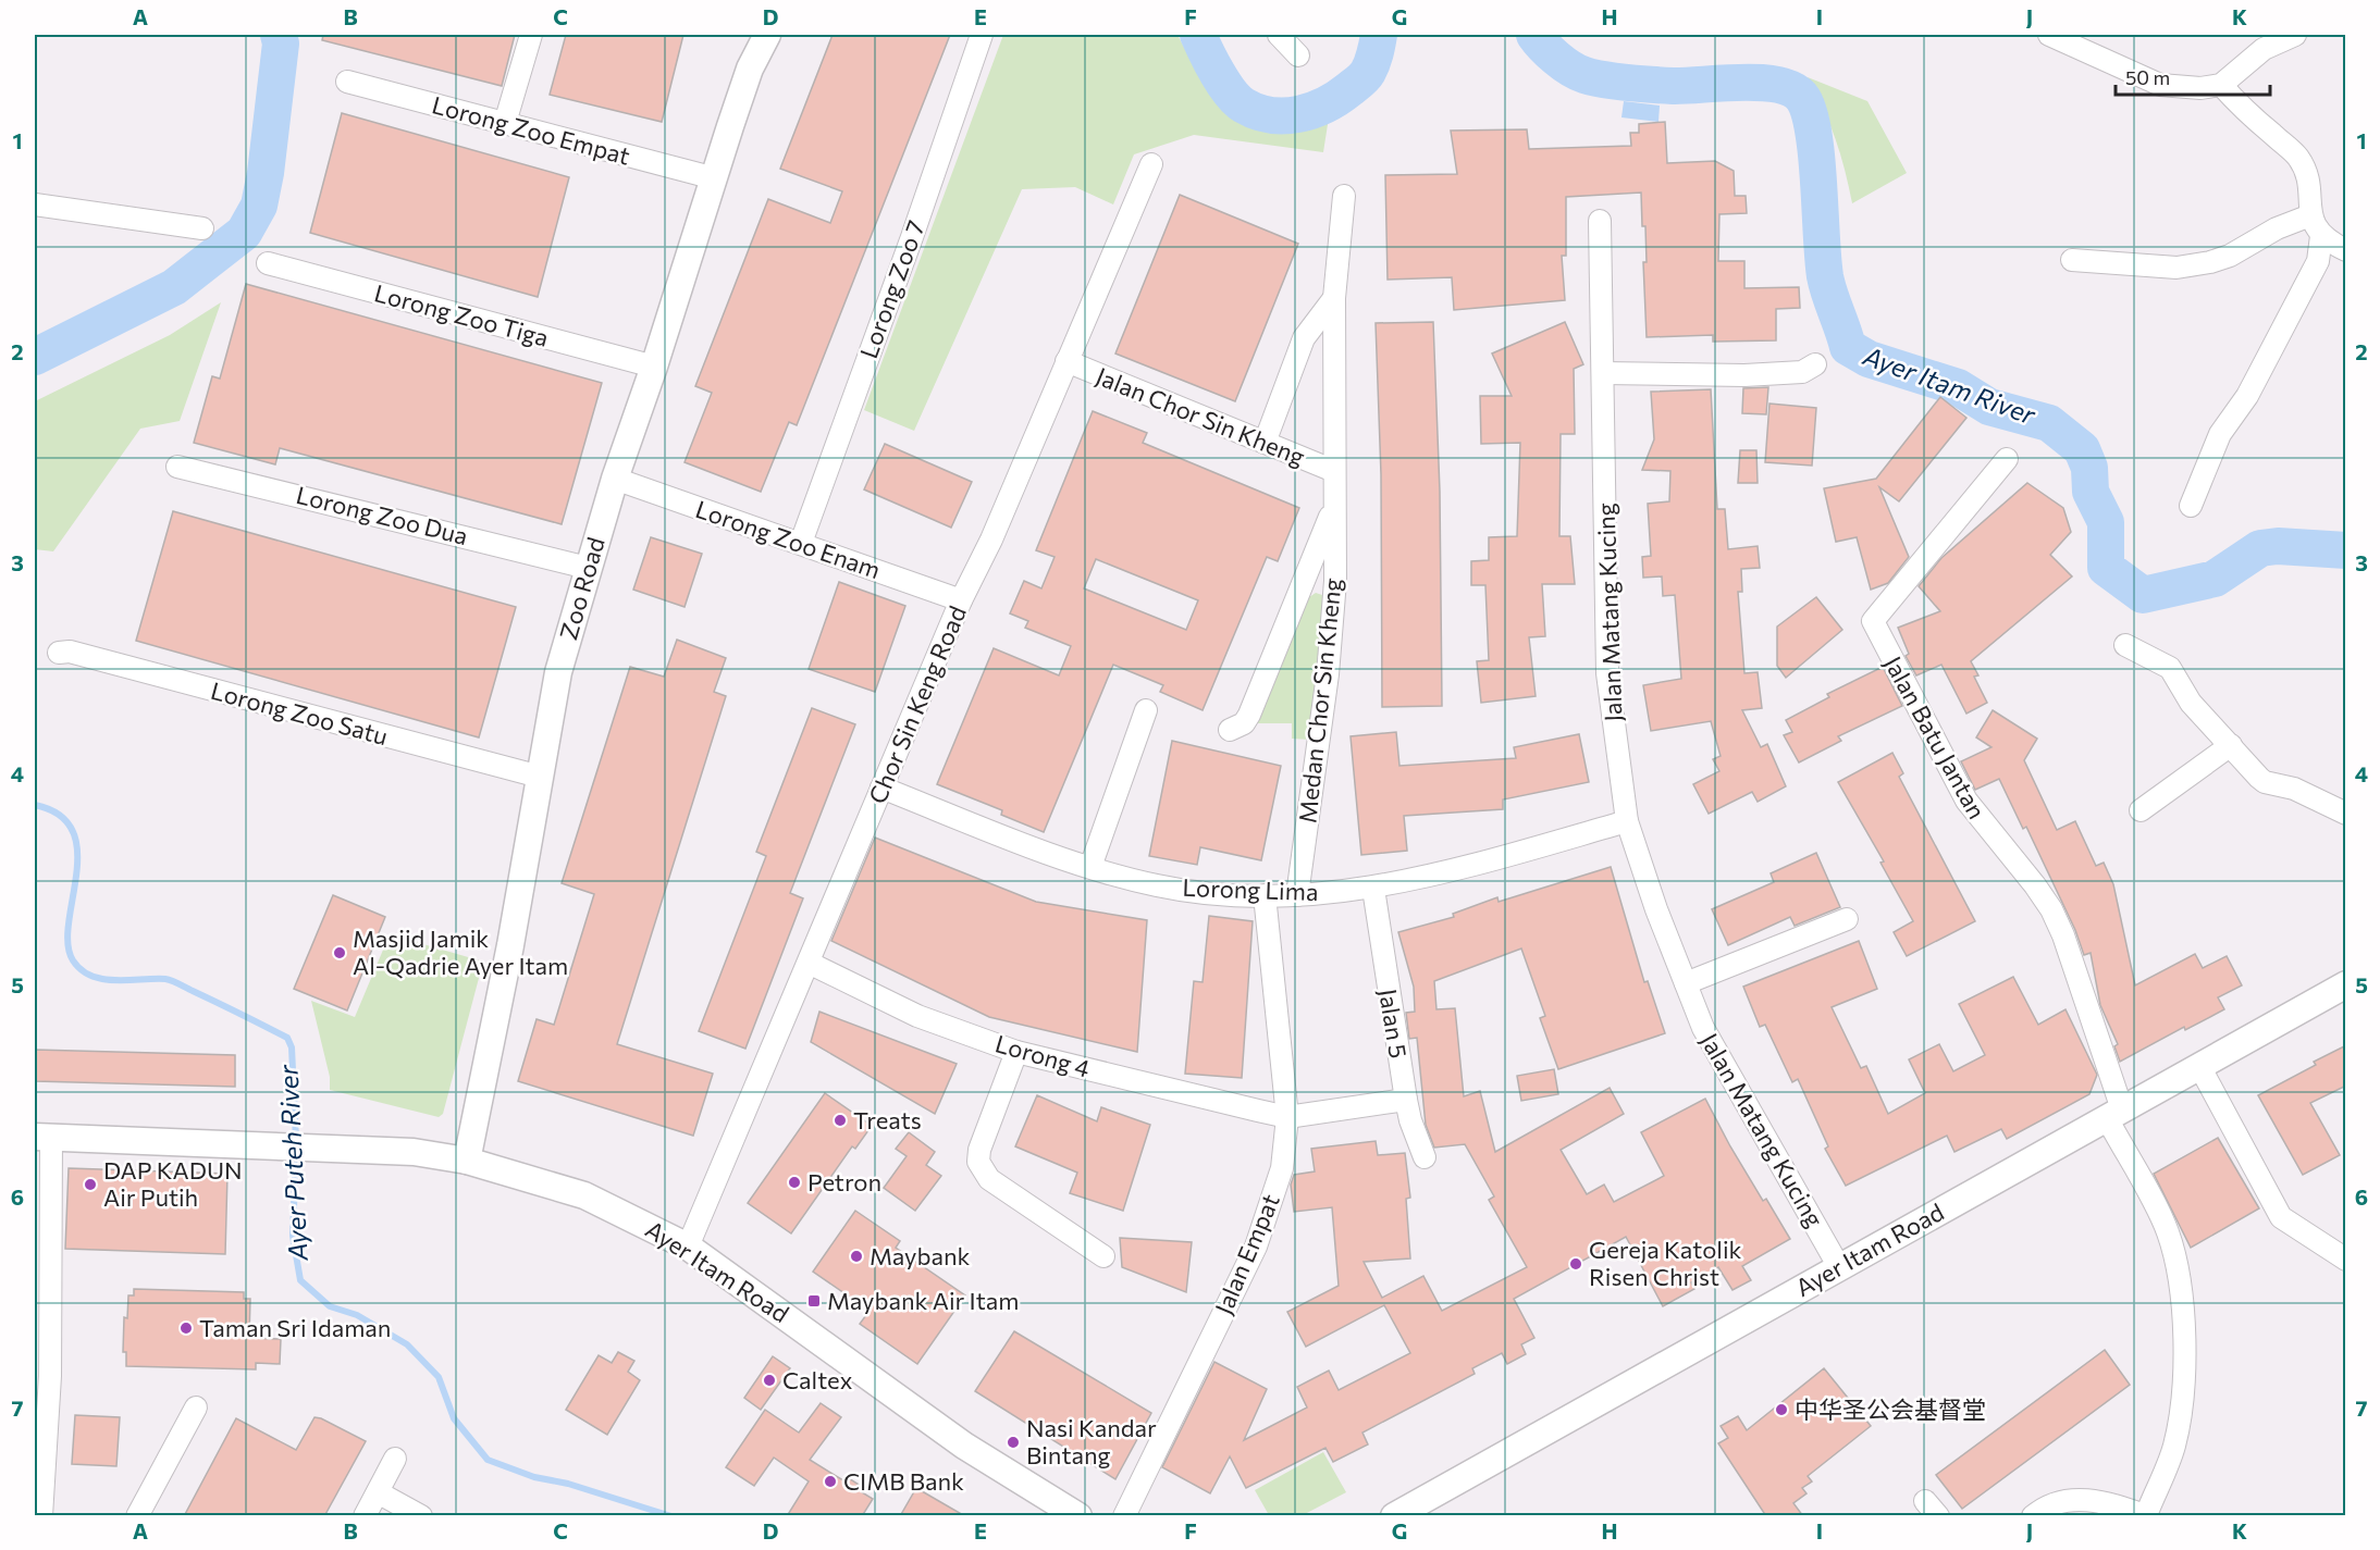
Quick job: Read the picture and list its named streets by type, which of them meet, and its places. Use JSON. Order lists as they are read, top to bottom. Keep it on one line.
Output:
{"streets":{"main road":["Zoo Road","Ayer Itam Road"],"street":["Lorong Zoo Empat","Lorong Zoo 7","Lorong Zoo Tiga","Jalan Chor Sin Kheng","Lorong Zoo Dua","Lorong Zoo Enam","Jalan Matang Kucing","Medan Chor Sin Kheng","Chor Sin Keng Road","Lorong Zoo Satu","Jalan Batu Jantan","Lorong Lima","Jalan 5","Lorong 4","Jalan Empat"]},"crossings":[["Lorong Zoo Empat","Zoo Road"],["Lorong Zoo 7","Lorong Zoo Enam"],["Lorong Zoo Tiga","Zoo Road"],["Jalan Chor Sin Kheng","Medan Chor Sin Kheng"],["Jalan Chor Sin Kheng","Chor Sin Keng Road"],["Lorong Zoo Dua","Zoo Road"],["Lorong Zoo Enam","Zoo Road"],["Lorong Zoo Enam","Chor Sin Keng Road"],["Zoo Road","Lorong Zoo Satu"],["Zoo Road","Ayer Itam Road"],["Jalan Matang Kucing","Lorong Lima"],["Jalan Matang Kucing","Ayer Itam Road"],["Medan Chor Sin Kheng","Lorong Lima"],["Chor Sin Keng Road","Lorong Lima"],["Chor Sin Keng Road","Lorong 4"],["Chor Sin Keng Road","Ayer Itam Road"],["Jalan Batu Jantan","Ayer Itam Road"],["Lorong Lima","Jalan 5"],["Lorong Lima","Jalan Empat"],["Lorong 4","Jalan Empat"]],"water":["Ayer Itam River","Ayer Puteh River"],"places":{"other":["Masjid Jamik Al-Qadrie Ayer Itam","Treats","Petron","DAP KADUN Air Putih","Maybank","Gereja Katolik Risen Christ","Taman Sri Idaman","Caltex","中华圣公会基督堂","Nasi Kandar Bintang","CIMB Bank"],"transit":["Maybank Air Itam"]},"scale_bar":"50 m","grid":{"columns":["A","B","C","D","E","F","G","H","I","J","K"],"rows":["1","2","3","4","5","6","7"]}}
